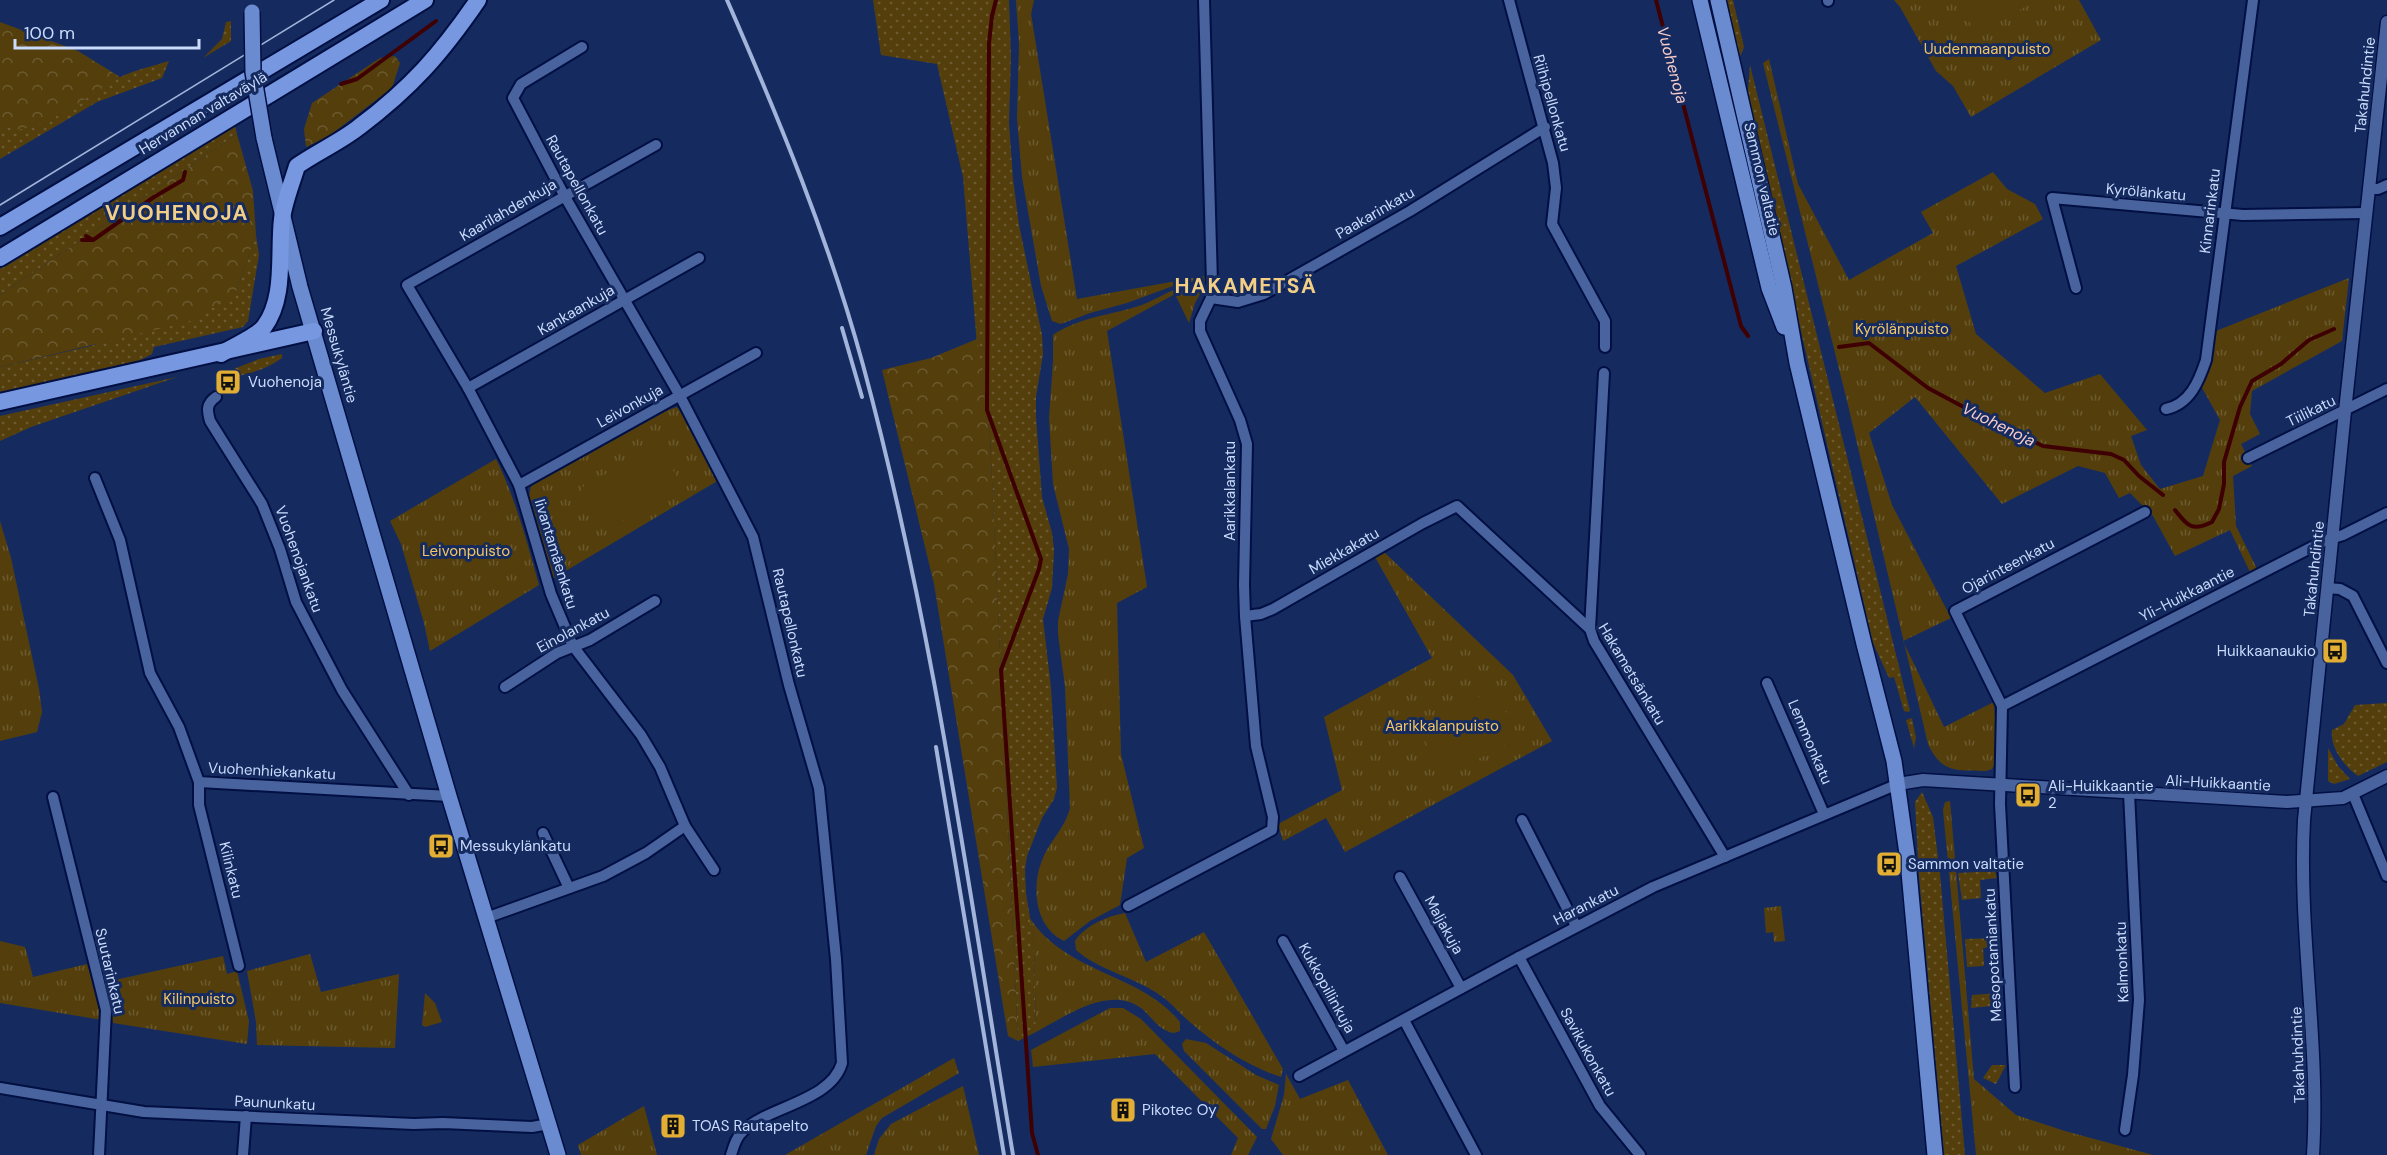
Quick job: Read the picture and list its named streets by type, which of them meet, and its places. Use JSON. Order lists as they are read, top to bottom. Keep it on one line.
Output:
{"streets":{"highway":["Hervannan valtaväylä"],"main road":["Sammon valtatie","Messukyläntie"],"street":["Takahuhdintie","Riihipellonkatu","Rautapellonkatu","Kyrölänkatu","Kaarilahdenkuja","Kinnarinkatu","Paakarinkatu","Kankaankuja","Leivonkuja","Tiilikatu","Aarikkalankatu","Miekkakatu","Iivantamäenkatu","Vuohenojankatu","Ojarinteenkatu","Yli-Huikkaantie","Einolankatu","Hakametsänkatu","Lemmonkatu","Vuohenhiekankatu","Ali-Huikkaantie","Kilinkatu","Harankatu","Maljakuja","Mesopotamiankatu","Kalmonkatu","Suutarinkatu","Kukkopillinkuja","Savikukonkatu","Paununkatu"]},"crossings":[["Takahuhdintie","Kyrölänkatu"],["Takahuhdintie","Tiilikatu"],["Takahuhdintie","Yli-Huikkaantie"],["Takahuhdintie","Ali-Huikkaantie"],["Riihipellonkatu","Paakarinkatu"],["Sammon valtatie","Ali-Huikkaantie"],["Sammon valtatie","Harankatu"],["Rautapellonkatu","Kaarilahdenkuja"],["Rautapellonkatu","Kankaankuja"],["Rautapellonkatu","Leivonkuja"],["Kyrölänkatu","Kinnarinkatu"],["Kaarilahdenkuja","Iivantamäenkatu"],["Paakarinkatu","Aarikkalankatu"],["Kankaankuja","Iivantamäenkatu"],["Messukyläntie","Vuohenhiekankatu"],["Leivonkuja","Iivantamäenkatu"],["Aarikkalankatu","Miekkakatu"],["Miekkakatu","Hakametsänkatu"],["Iivantamäenkatu","Einolankatu"],["Vuohenojankatu","Vuohenhiekankatu"],["Ojarinteenkatu","Yli-Huikkaantie"],["Ojarinteenkatu","Ali-Huikkaantie"],["Ojarinteenkatu","Mesopotamiankatu"],["Hakametsänkatu","Harankatu"],["Lemmonkatu","Harankatu"],["Vuohenhiekankatu","Kilinkatu"],["Ali-Huikkaantie","Harankatu"],["Ali-Huikkaantie","Mesopotamiankatu"],["Ali-Huikkaantie","Kalmonkatu"],["Harankatu","Maljakuja"],["Harankatu","Kukkopillinkuja"],["Harankatu","Savikukonkatu"],["Suutarinkatu","Paununkatu"]],"districts":["VUOHENOJA","HAKAMETSÄ"],"water":["Vuohenoja"],"parks":["Uudenmaanpuisto","Kyrölänpuisto","Leivonpuisto","Aarikkalanpuisto","Kilinpuisto"],"places":{"bus stop":["Vuohenoja","Huikkaanaukio","Ali-Huikkaantie 2","Messukylänkatu","Sammon valtatie"],"building":["Pikotec Oy","TOAS Rautapelto"]},"scale_bar":"100 m"}
